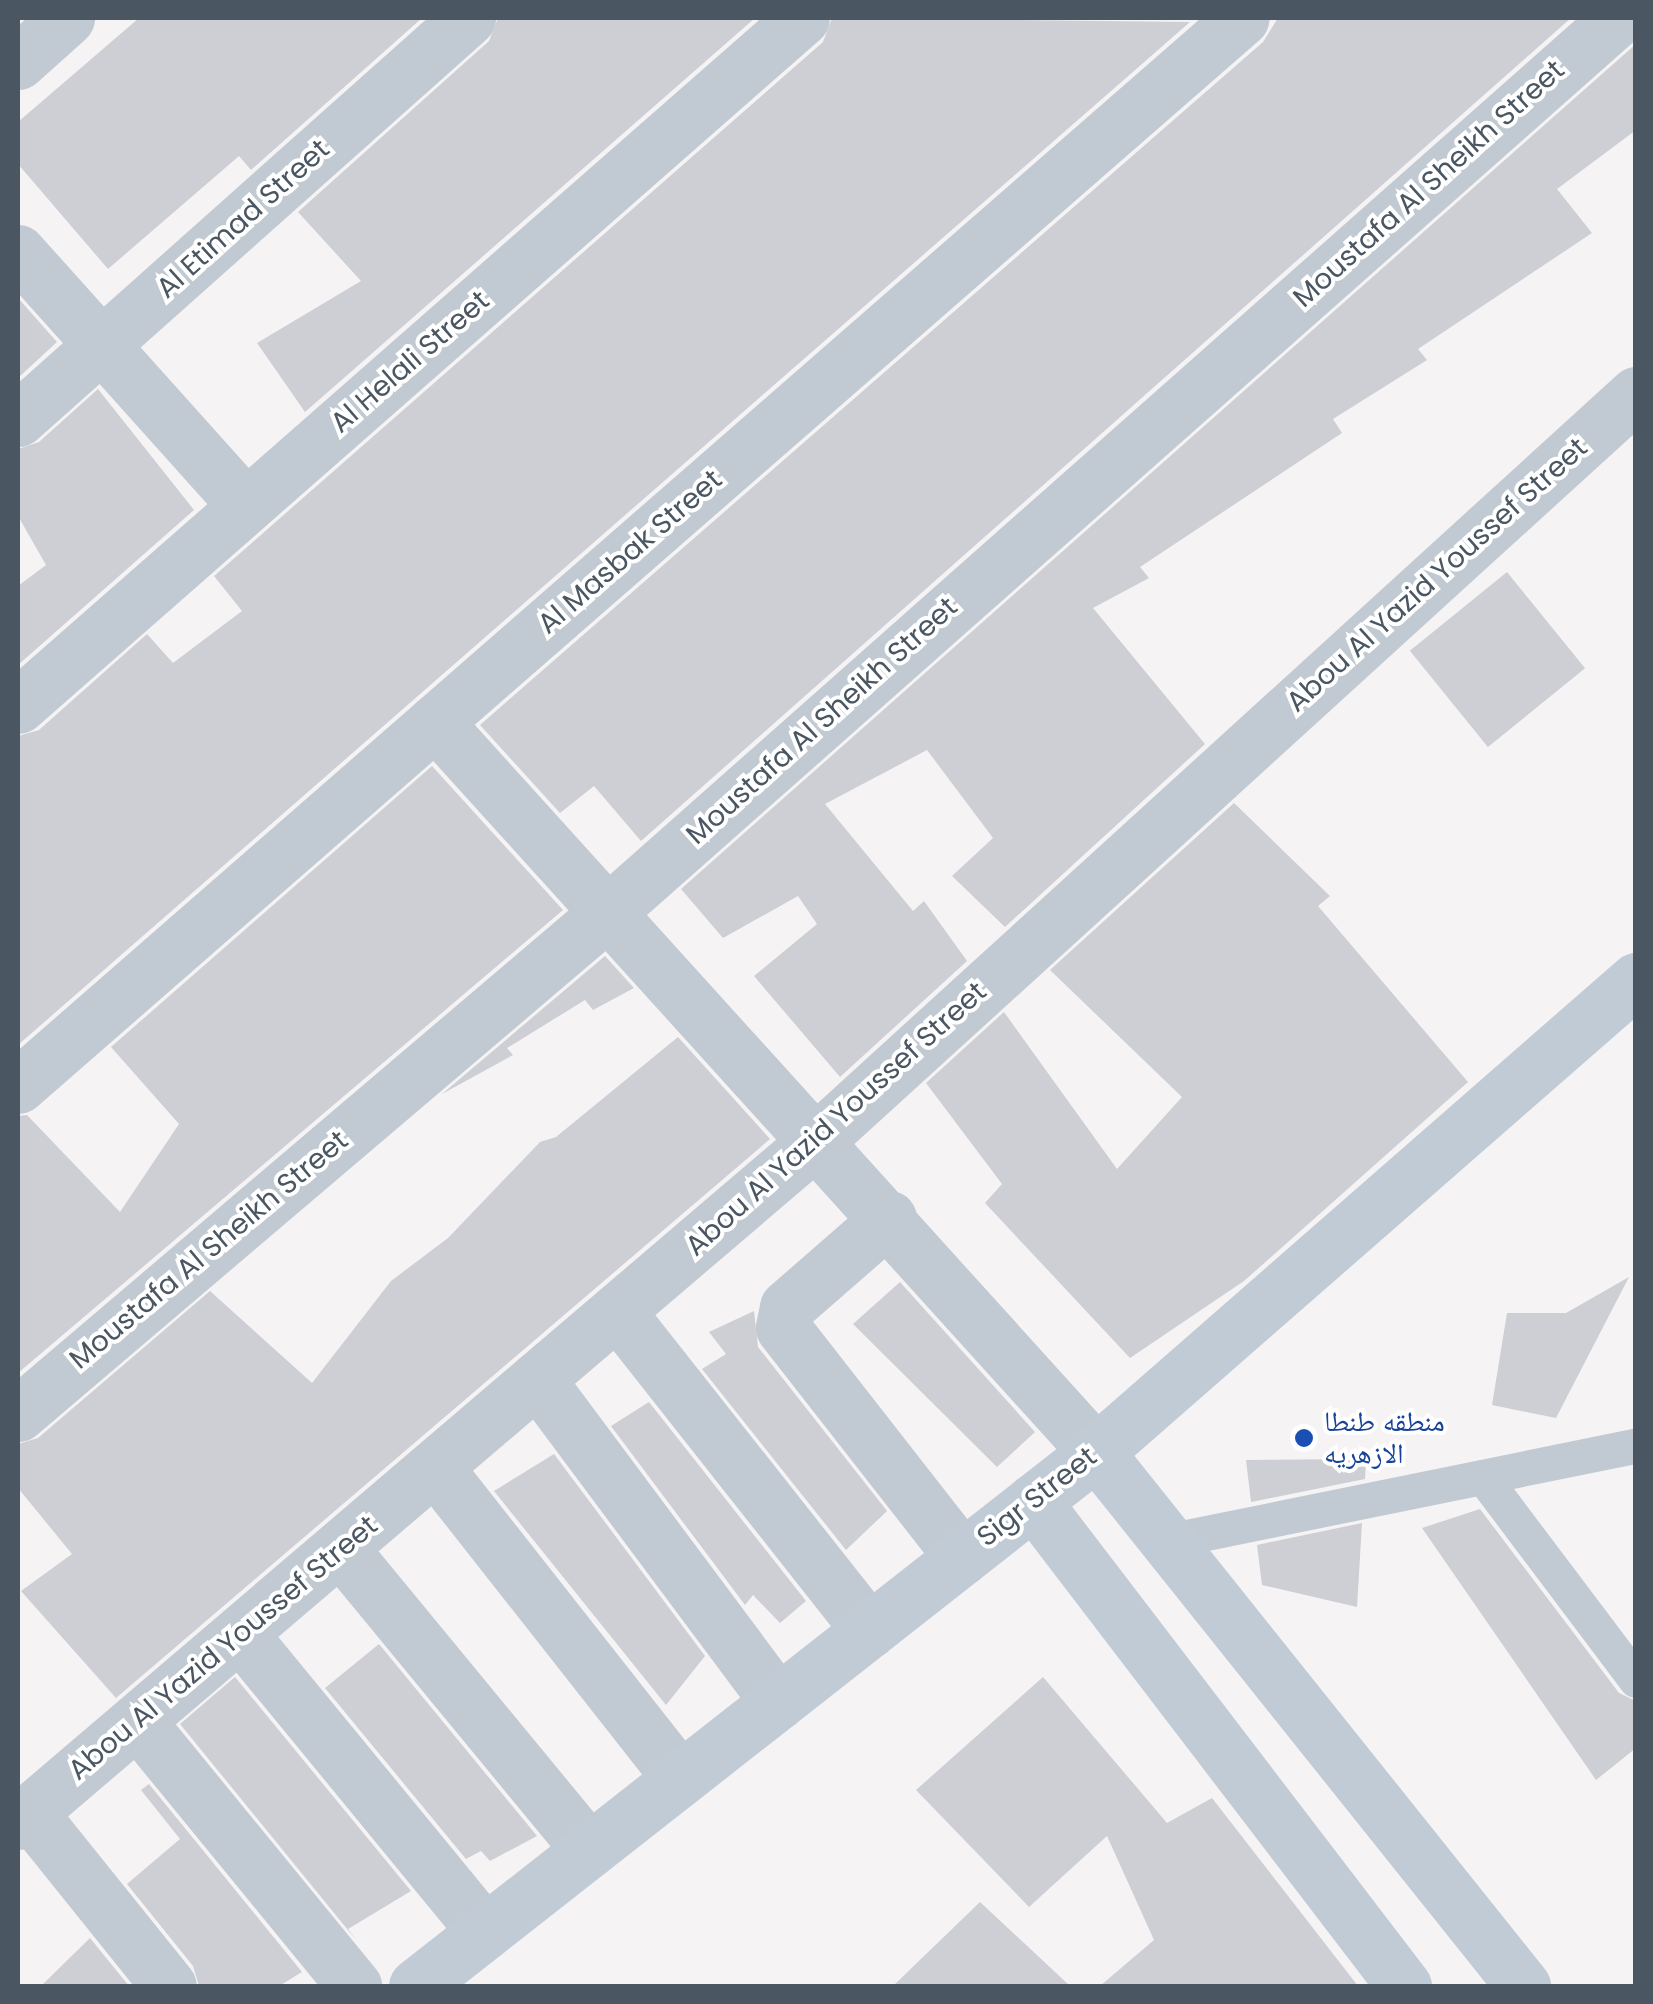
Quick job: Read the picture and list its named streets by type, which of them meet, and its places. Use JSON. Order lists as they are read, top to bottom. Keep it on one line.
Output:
{"streets":{"main road":["Sigr Street"],"street":["Moustafa Al Sheikh Street","Al Etimad Street","Al Helali Street","Al Masbak Street","Abou Al Yazid Youssef Street"]},"places":["منطقه طنطا الازهريه"]}
